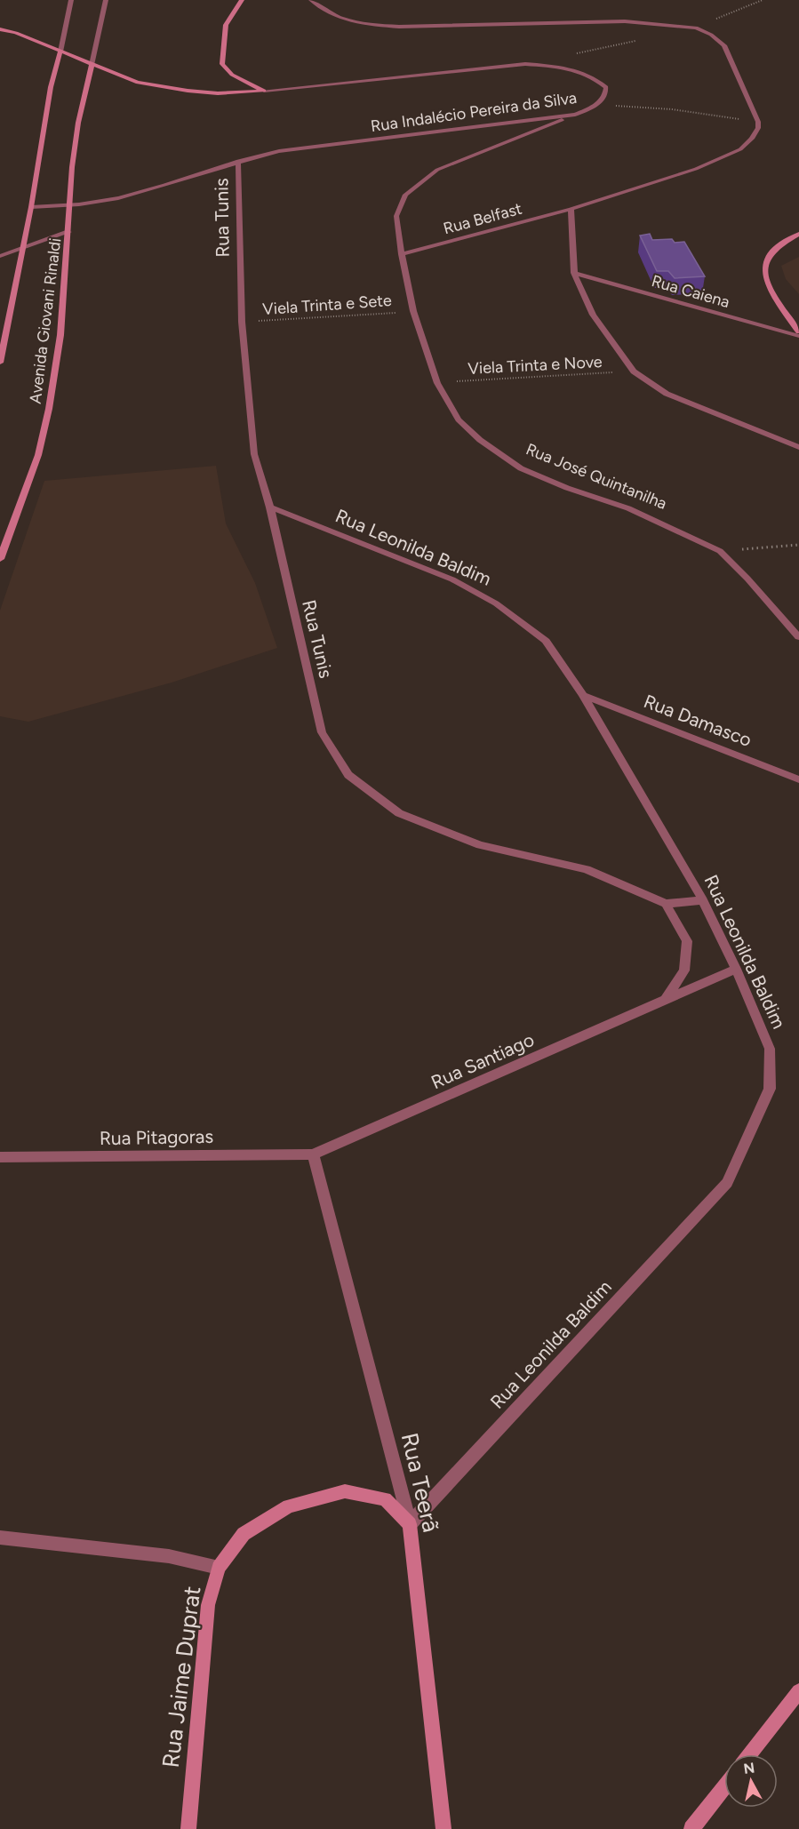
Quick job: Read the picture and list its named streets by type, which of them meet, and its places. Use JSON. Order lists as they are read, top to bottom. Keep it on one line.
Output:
{"streets":{"street":["Rua Indalécio Pereira da Silva","Rua Tunis","Rua Belfast","Rua Caiena","Avenida Giovani Rinaldi","Rua José Quintanilha","Rua Leonilda Baldim","Rua Damasco","Rua Santiago","Rua Pitagoras","Rua Teerã","Rua Jaime Duprat"],"path":["Viela Trinta e Sete","Viela Trinta e Nove"]},"crossings":[["Rua Indalécio Pereira da Silva","Rua Tunis"],["Rua Indalécio Pereira da Silva","Avenida Giovani Rinaldi"],["Rua Indalécio Pereira da Silva","Rua José Quintanilha"],["Rua Tunis","Viela Trinta e Sete"],["Rua Tunis","Rua Leonilda Baldim"],["Rua Belfast","Rua José Quintanilha"],["Viela Trinta e Sete","Rua José Quintanilha"],["Viela Trinta e Nove","Rua José Quintanilha"],["Rua Leonilda Baldim","Rua Damasco"],["Rua Leonilda Baldim","Rua Teerã"],["Rua Leonilda Baldim","Rua Jaime Duprat"],["Rua Santiago","Rua Pitagoras"],["Rua Santiago","Rua Teerã"],["Rua Pitagoras","Rua Teerã"],["Rua Teerã","Rua Jaime Duprat"]],"north":"top"}
